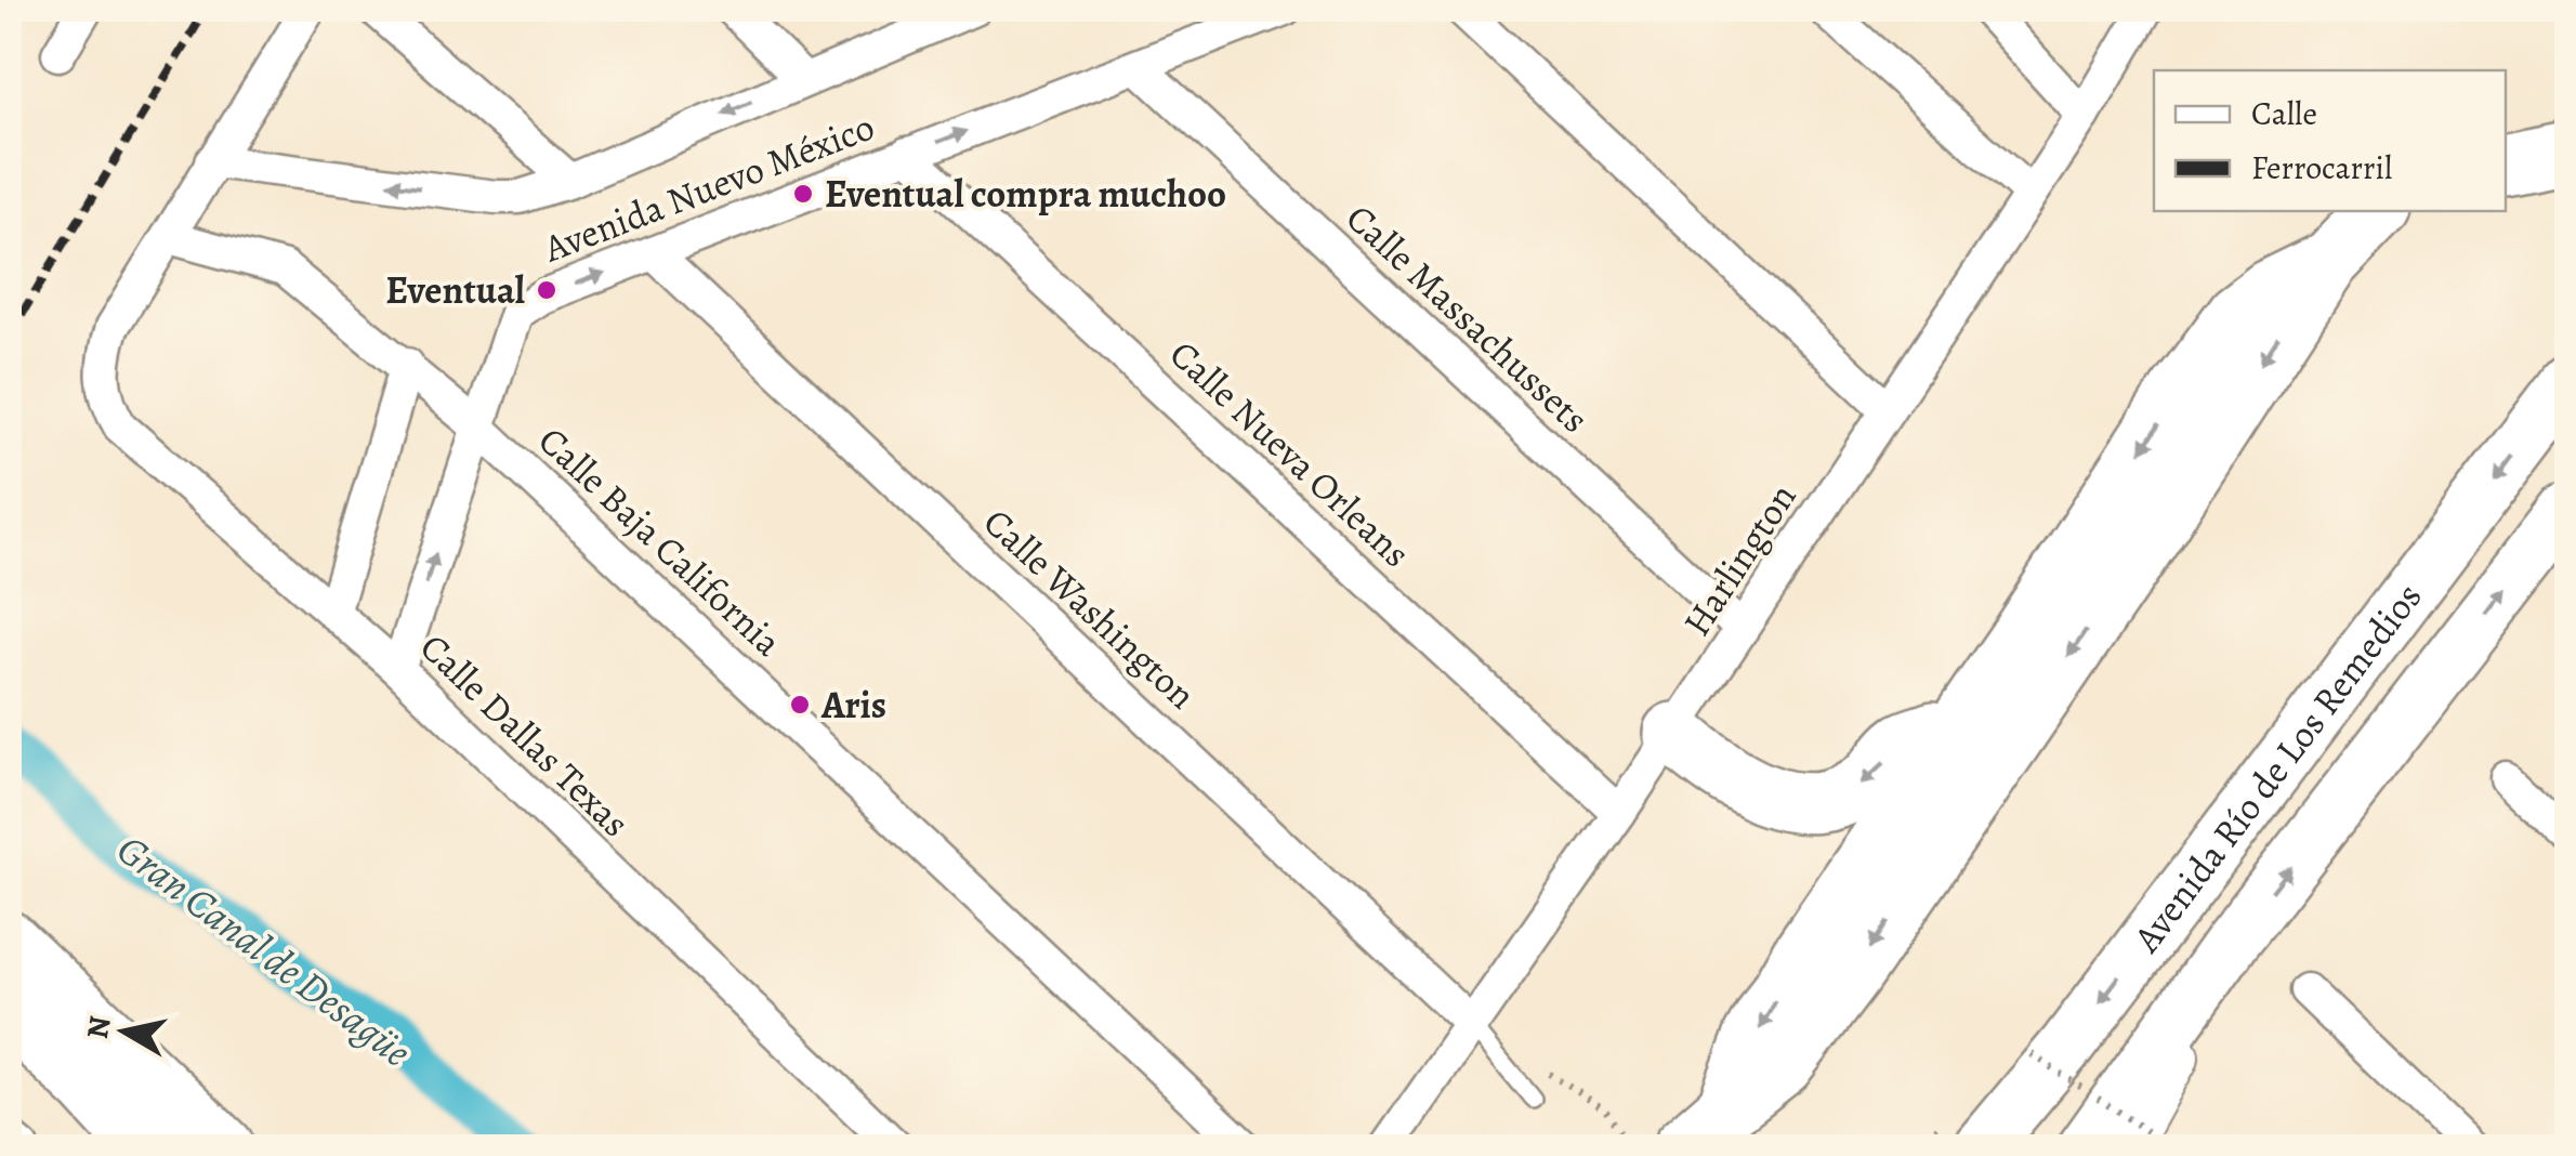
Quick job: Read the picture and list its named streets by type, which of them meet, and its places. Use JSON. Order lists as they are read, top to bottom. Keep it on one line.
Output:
{"streets":{"highway":["Avenida Río de Los Remedios"],"street":["Avenida Nuevo México","Calle Massachussets","Calle Nueva Orleans","Calle Baja California","Harlington","Calle Washington","Calle Dallas Texas"]},"crossings":[["Avenida Nuevo México","Calle Massachussets"],["Avenida Nuevo México","Calle Nueva Orleans"],["Avenida Nuevo México","Calle Baja California"],["Avenida Nuevo México","Calle Washington"],["Avenida Nuevo México","Calle Dallas Texas"],["Calle Massachussets","Harlington"],["Calle Nueva Orleans","Harlington"],["Calle Baja California","Calle Dallas Texas"],["Harlington","Calle Washington"]],"one_way":["Avenida Nuevo México"],"water":["Gran Canal de Desagüe"],"places":["Eventual compra muchoo","Eventual","Aris"],"legend":["Calle","Ferrocarril"],"north":"left"}
